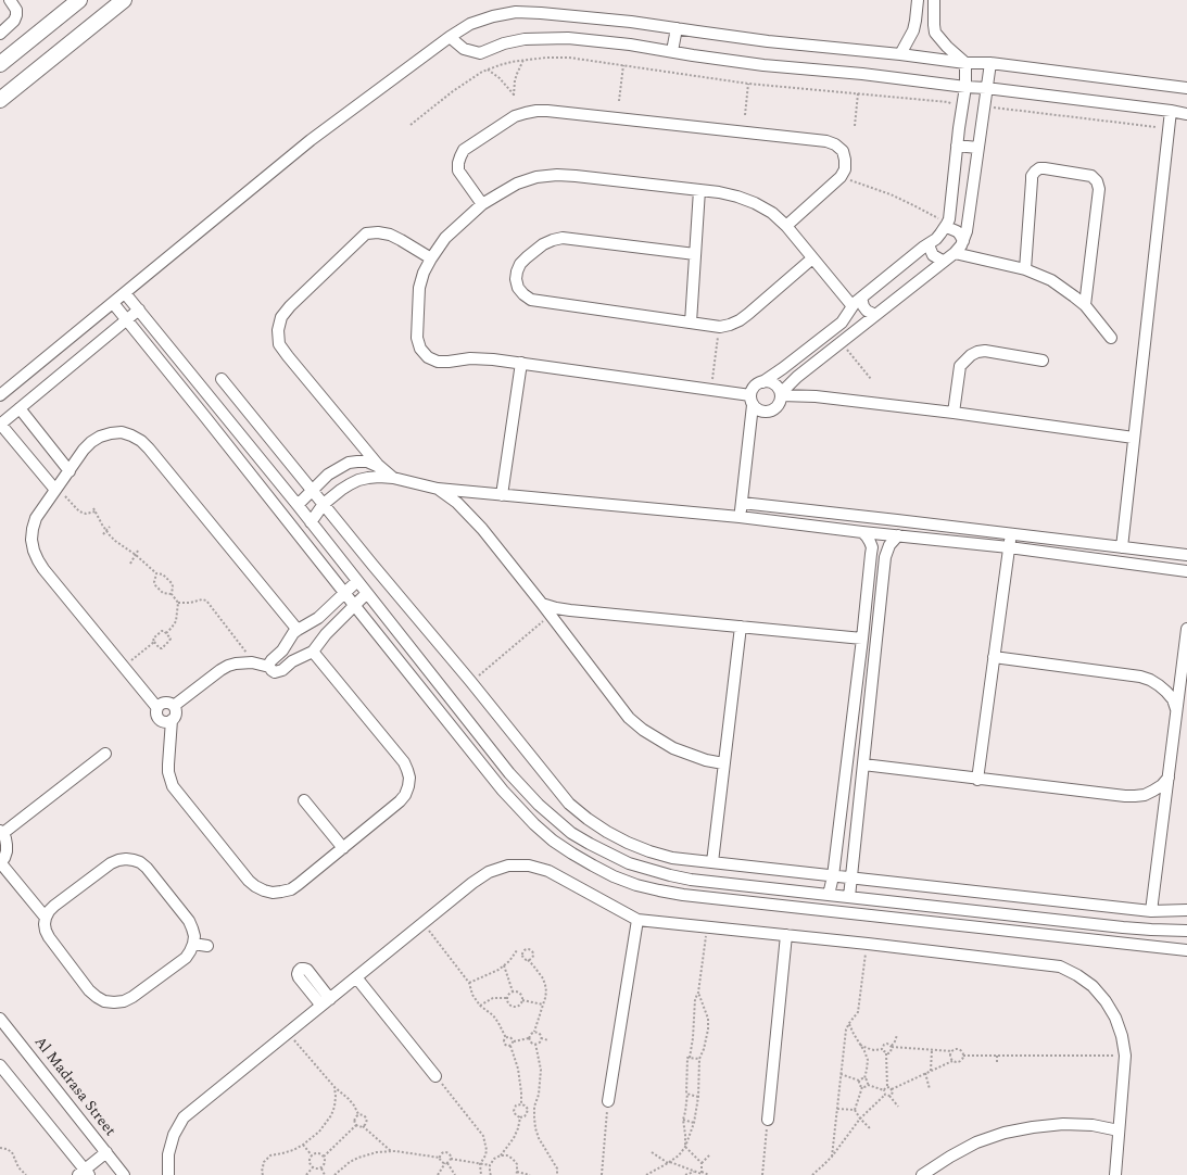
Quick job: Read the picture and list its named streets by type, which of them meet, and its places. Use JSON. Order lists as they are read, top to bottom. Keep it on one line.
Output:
{"streets":{"street":["Al Madrasa Street"]}}
